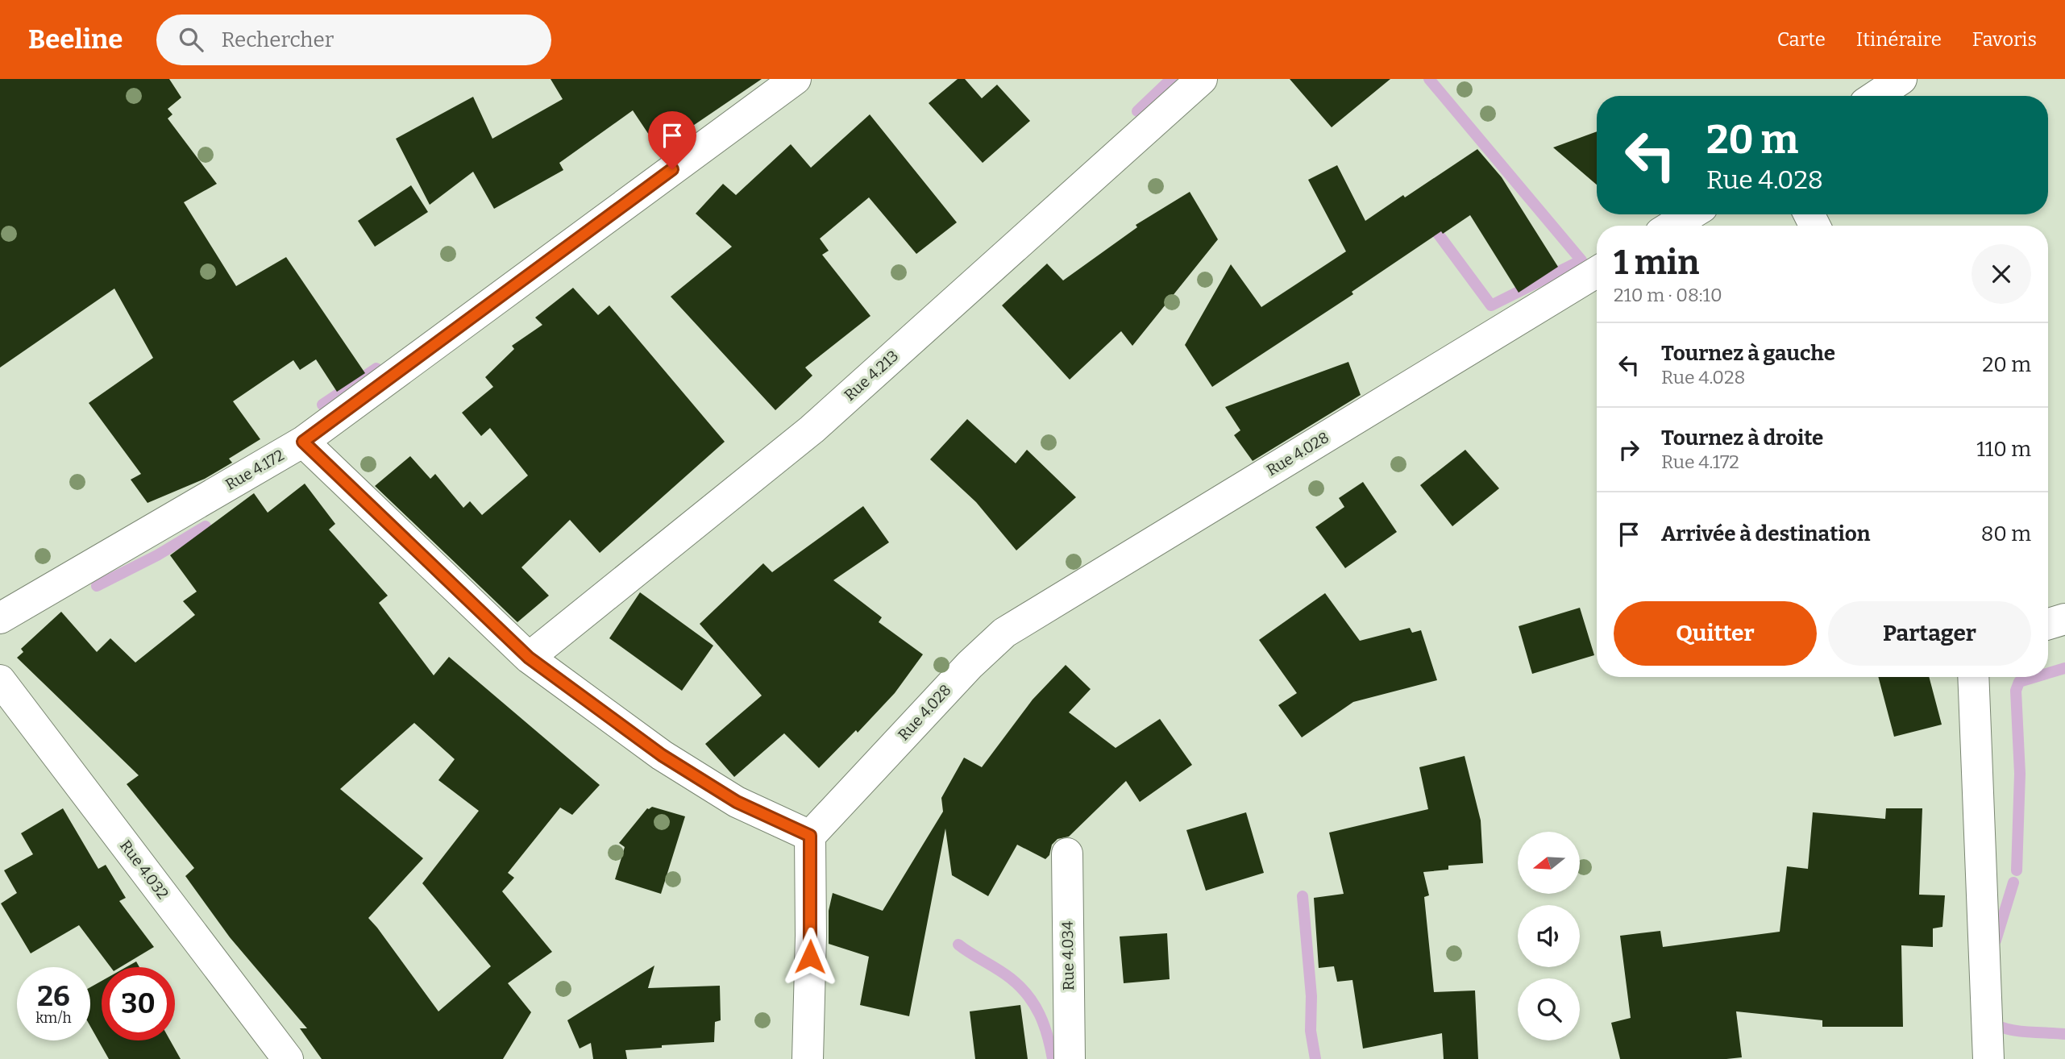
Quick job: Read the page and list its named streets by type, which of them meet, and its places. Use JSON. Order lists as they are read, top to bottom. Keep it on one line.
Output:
{"streets":{"street":["Rue 4.213","Rue 4.028","Rue 4.172","Rue 4.032","Rue 4.034"]},"north":"left","page":{"header":"Beeline","search":"Rechercher","nav":["Carte","Itinéraire","Favoris"],"turn":["20 m","Rue 4.028"],"heading":["1 min","210 m · 08:10"],"list":[{"name":"Tournez à gauche","note":"Rue 4.028","value":"20 m"},{"name":"Tournez à droite","note":"Rue 4.172","value":"110 m"},{"name":"Arrivée à destination","value":"80 m"}],"buttons":["Quitter","Partager"],"speed":"26 km/h","limit":"30"}}
